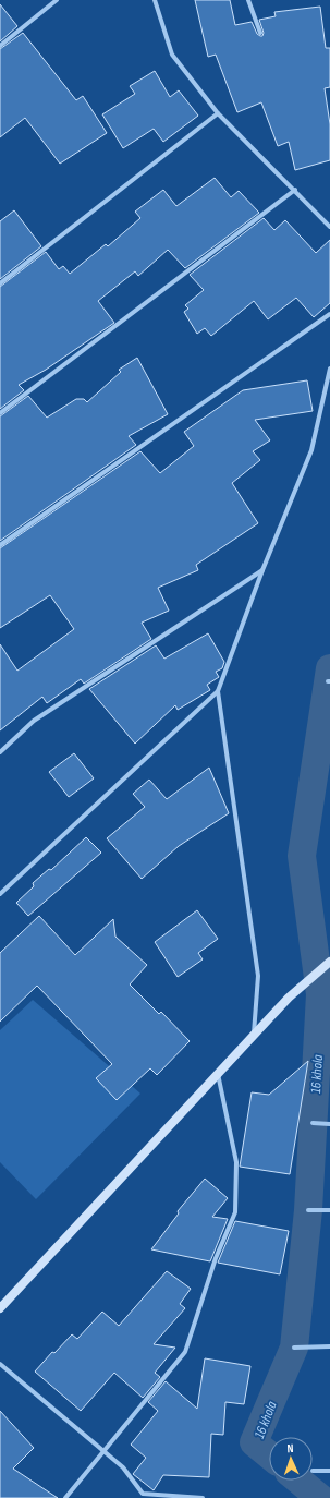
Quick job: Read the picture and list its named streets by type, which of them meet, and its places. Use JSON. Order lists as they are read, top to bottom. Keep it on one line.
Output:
{"water":["16 khola"],"north":"top"}
